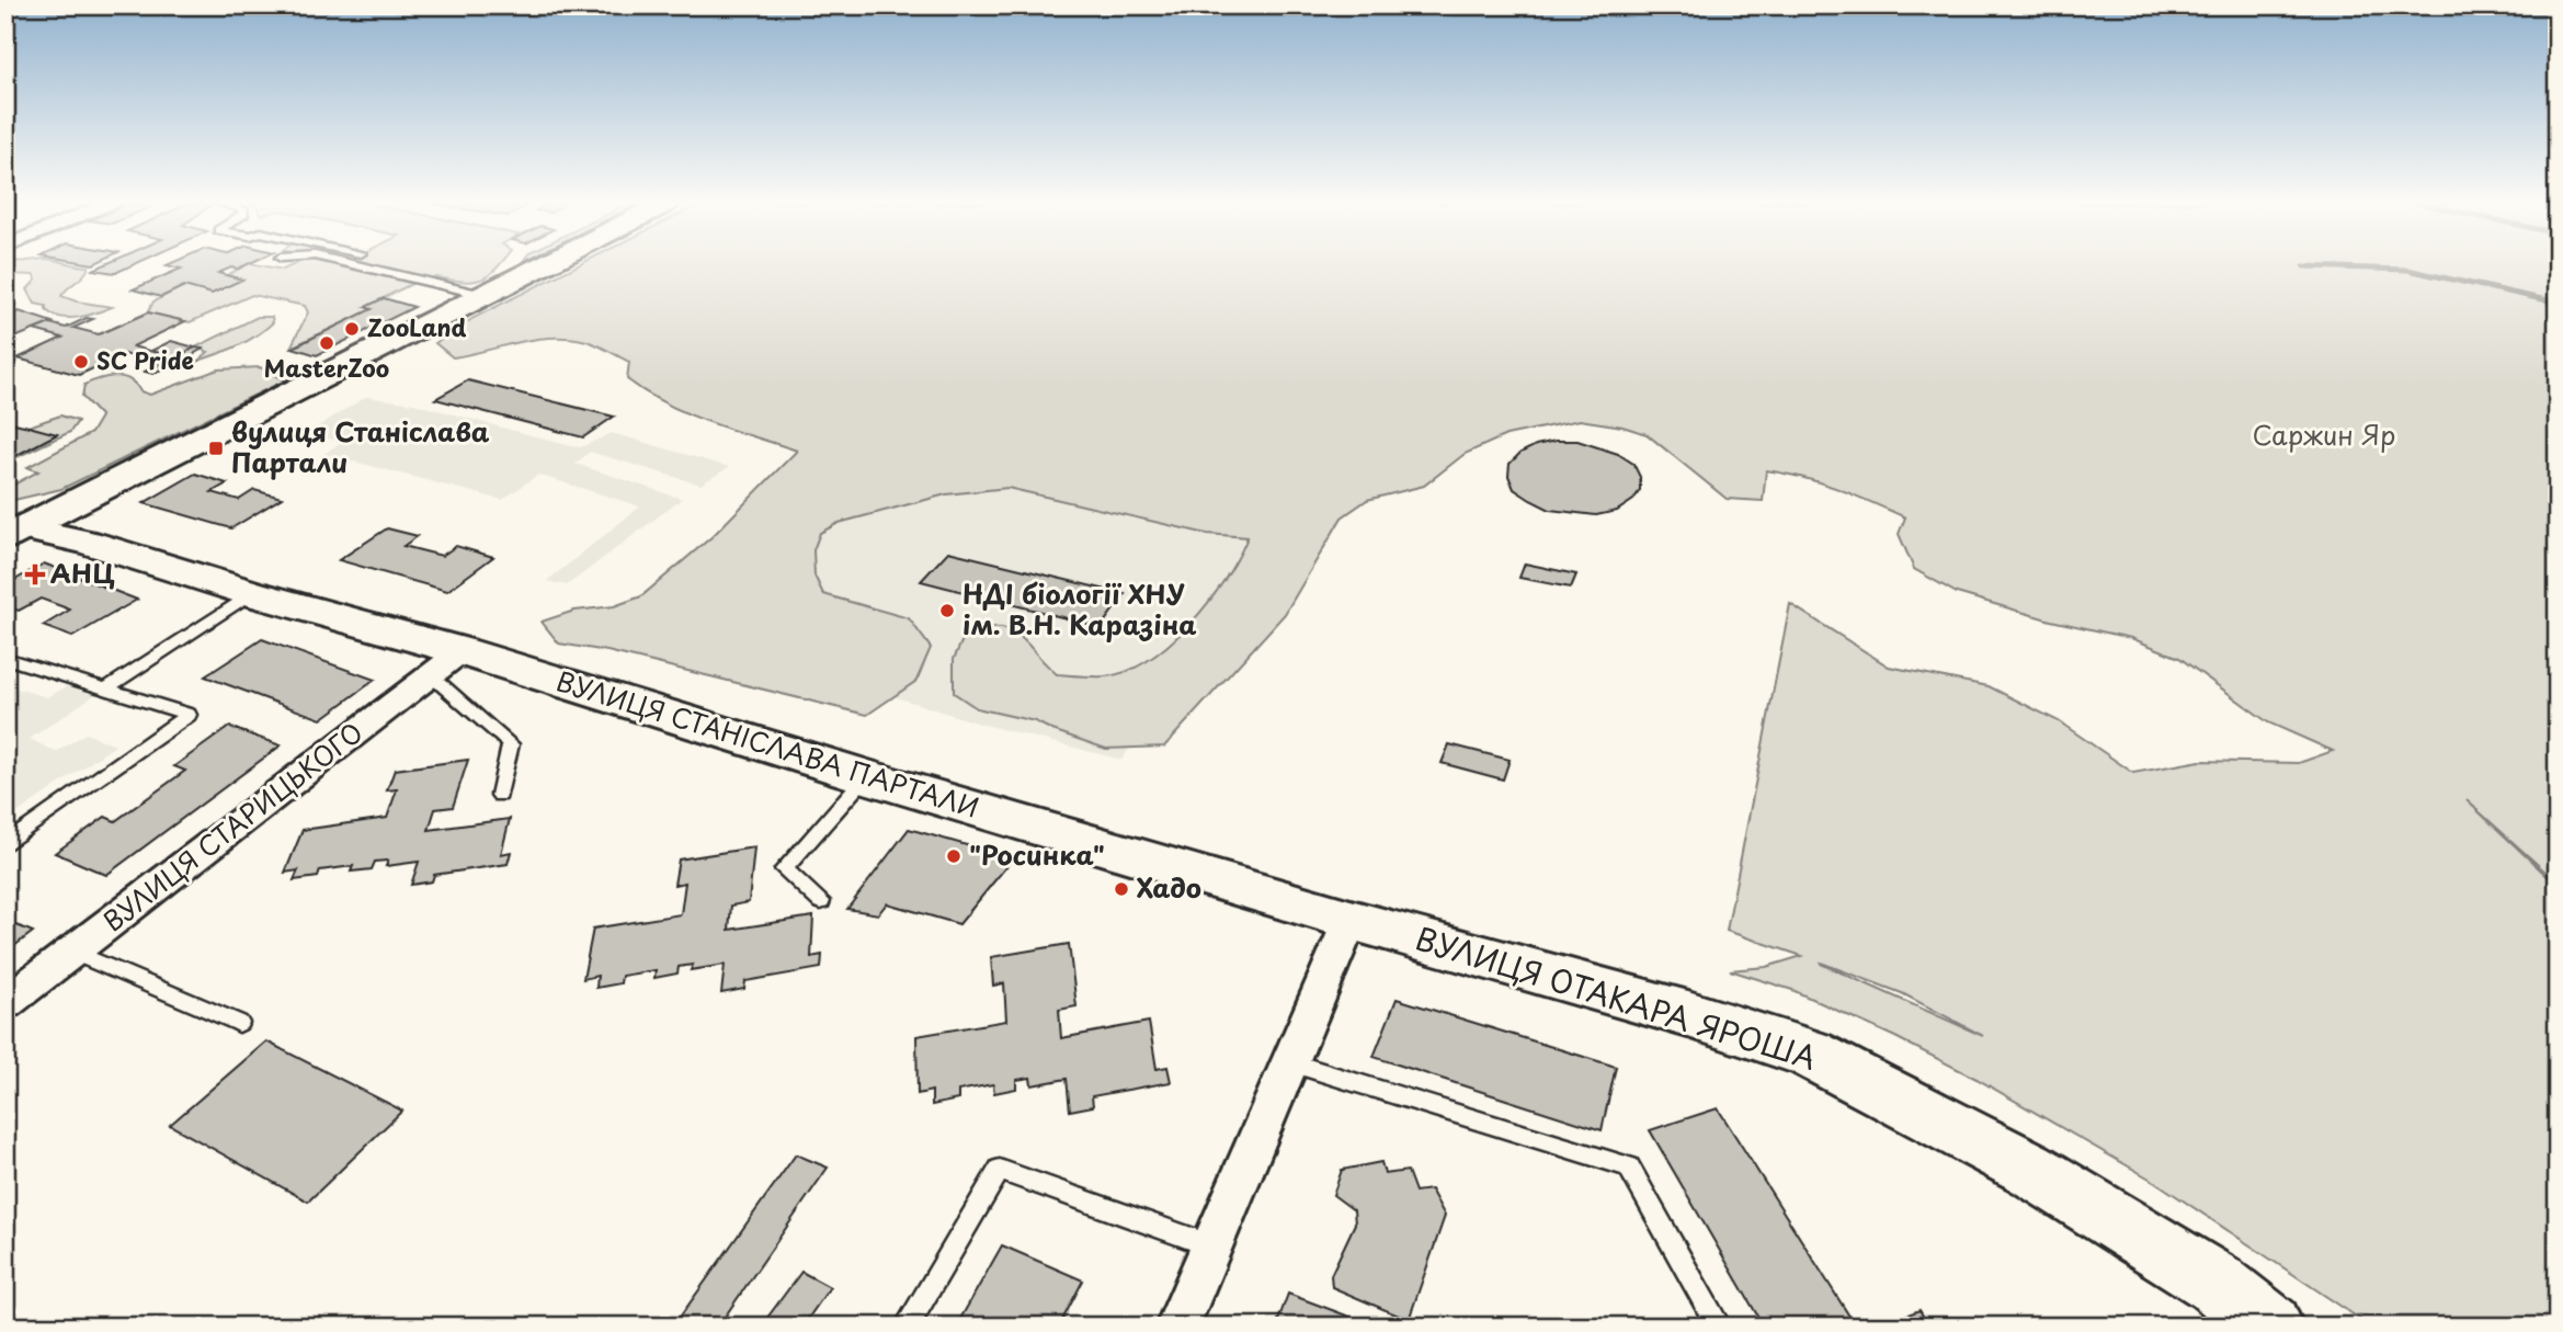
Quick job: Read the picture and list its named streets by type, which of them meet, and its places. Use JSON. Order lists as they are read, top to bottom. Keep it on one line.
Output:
{"streets":{"street":["ВУЛИЦЯ СТАНІСЛАВА ПАРТАЛИ","ВУЛИЦЯ СТАРИЦЬКОГО","ВУЛИЦЯ ОТАКАРА ЯРОША"]},"crossings":[["ВУЛИЦЯ СТАНІСЛАВА ПАРТАЛИ","ВУЛИЦЯ СТАРИЦЬКОГО"],["ВУЛИЦЯ СТАНІСЛАВА ПАРТАЛИ","ВУЛИЦЯ ОТАКАРА ЯРОША"]],"parks":["Саржин Яр"],"places":{"other":["ZooLand","MasterZoo","SC Pride","НДІ біології ХНУ ім. В.Н. Каразіна","\"Росинка\"","Хадо"],"transit":["вулиця Станіслава Партали"],"health":["АНЦ"]}}
